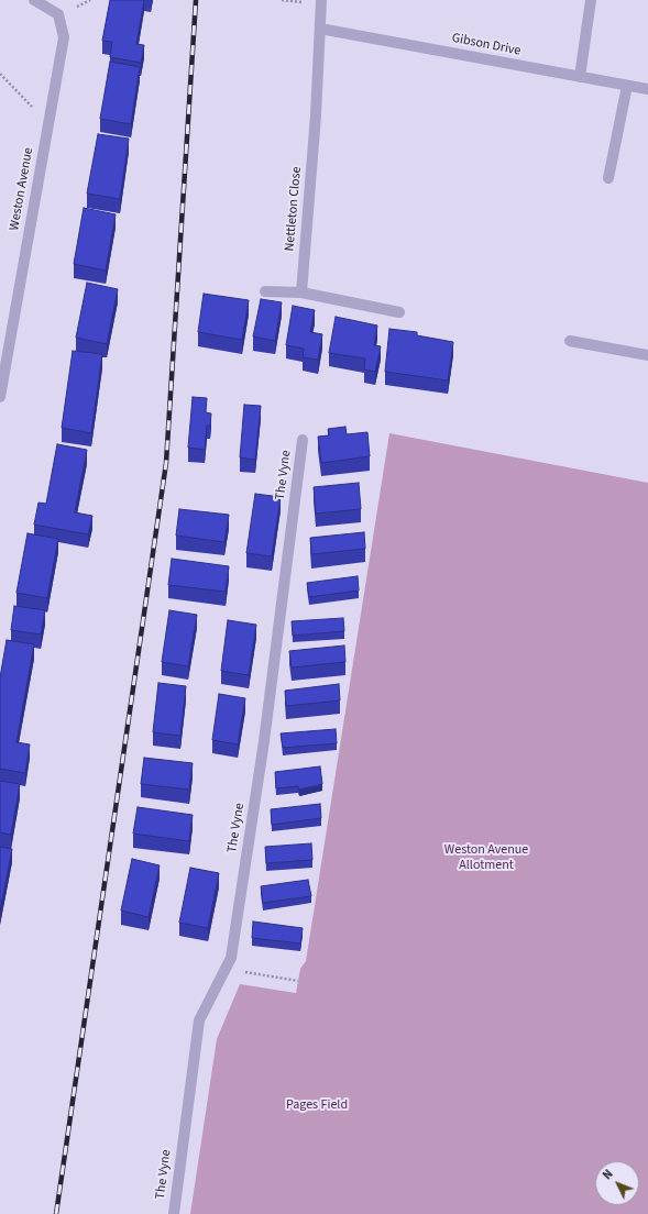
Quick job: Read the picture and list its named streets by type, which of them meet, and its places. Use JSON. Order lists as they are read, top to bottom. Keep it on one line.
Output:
{"streets":{"street":["Gibson Drive","Weston Avenue","Nettleton Close","The Vyne"]},"crossings":[["Gibson Drive","Nettleton Close"]],"parks":["Weston Avenue Allotment","Pages Field"],"north":"top left"}
